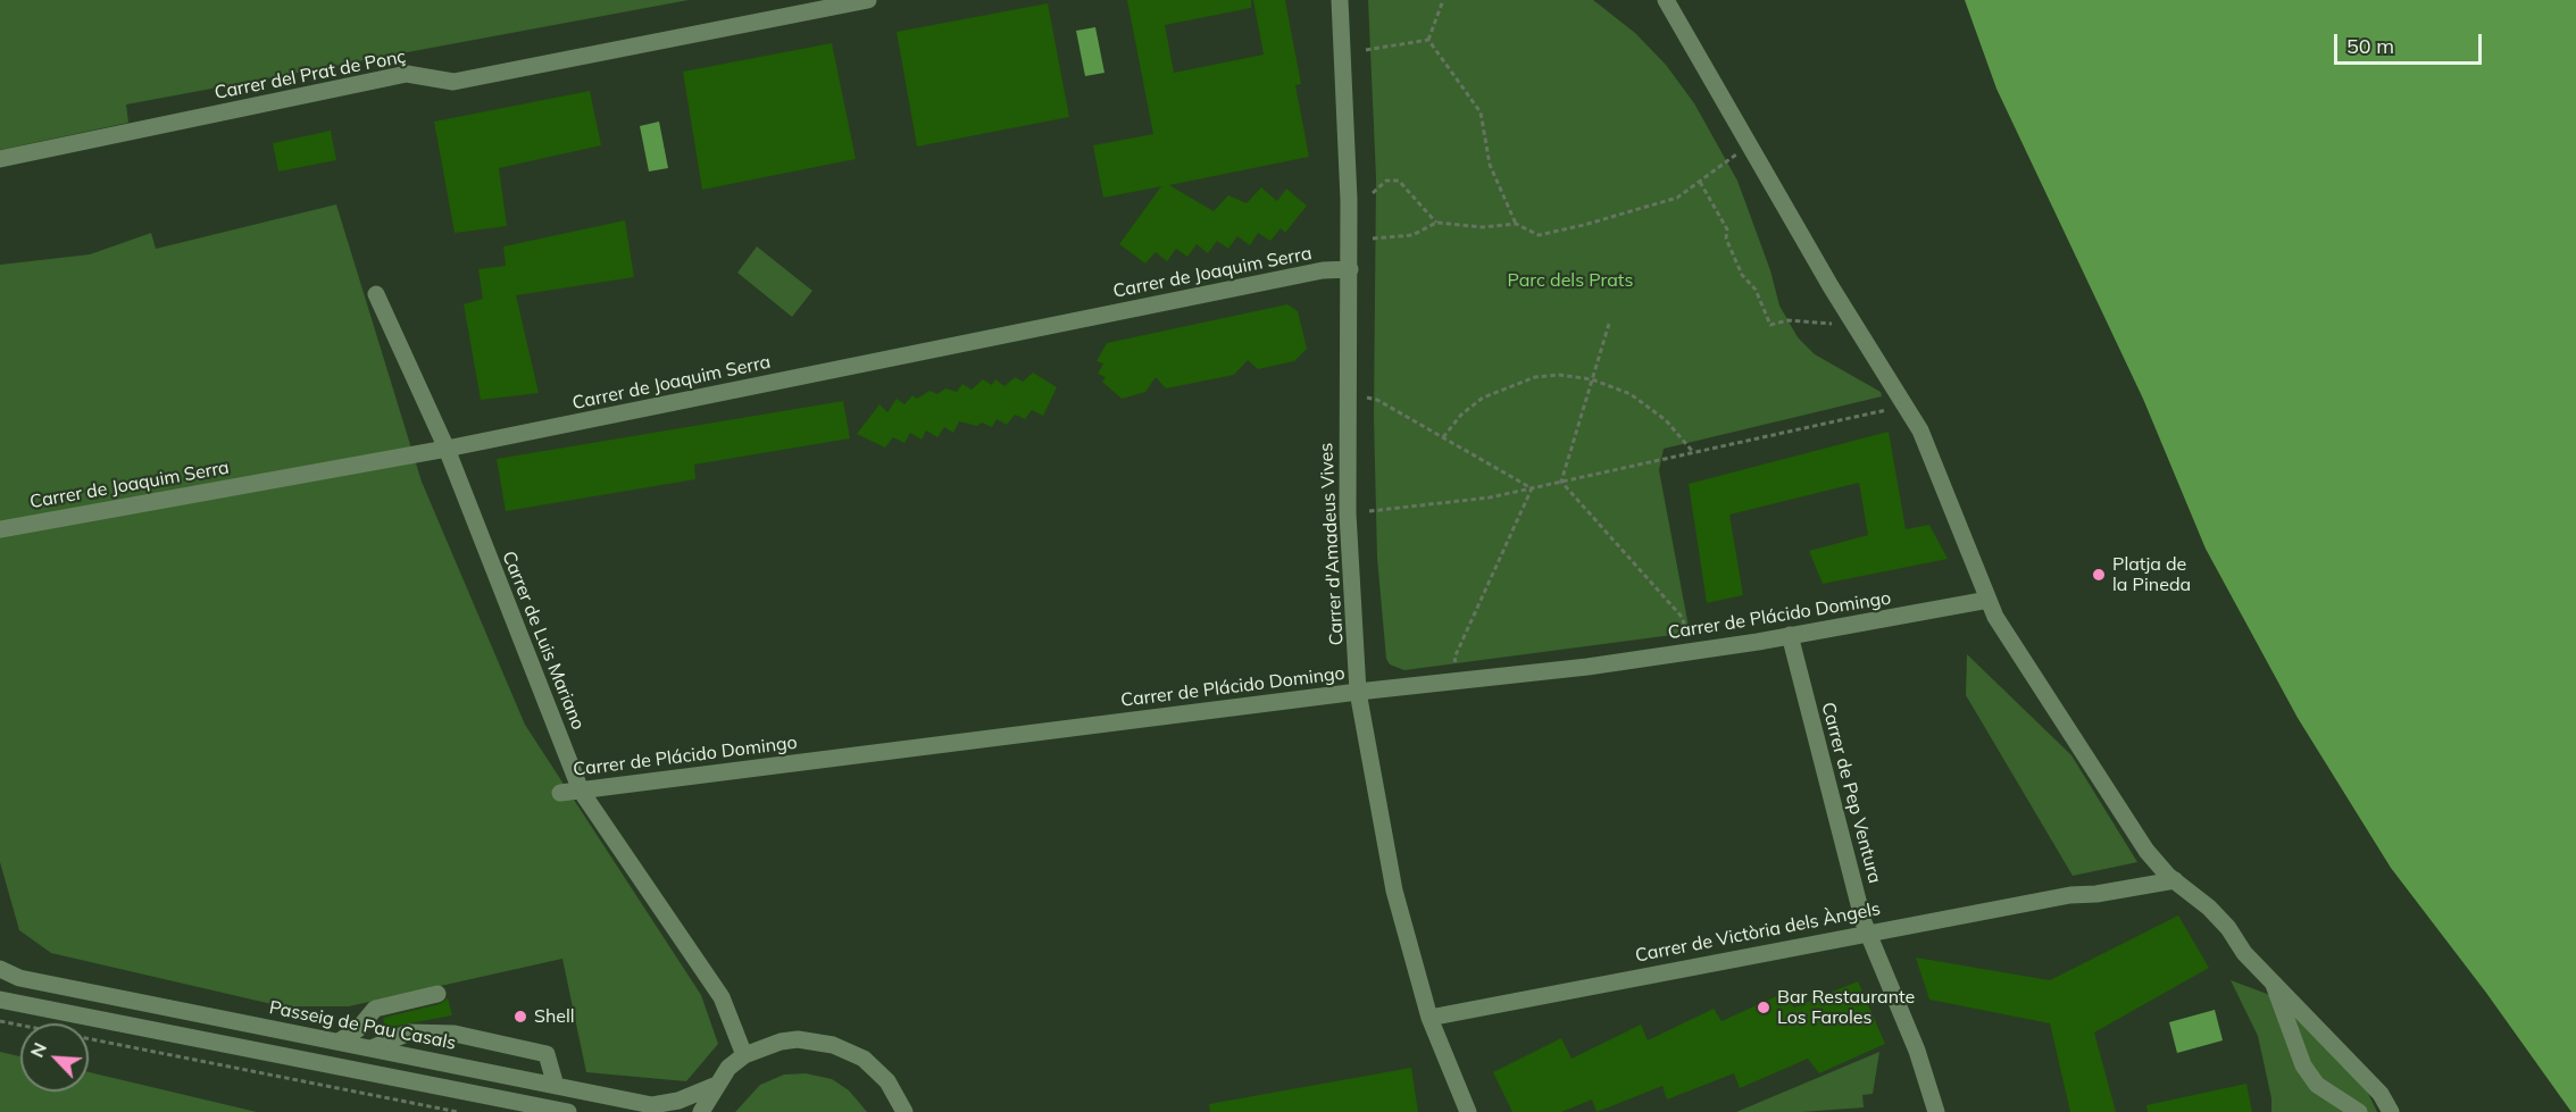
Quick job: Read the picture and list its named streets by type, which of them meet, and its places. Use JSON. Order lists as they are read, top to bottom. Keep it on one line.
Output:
{"streets":{"street":["Carrer del Prat de Ponç","Carrer de Joaquim Serra","Carrer d'Amadeus Vives","Carrer de Plácido Domingo","Carrer de Luis Mariano","Carrer de Pep Ventura","Carrer de Victòria dels Àngels","Passeig de Pau Casals"]},"crossings":[["Carrer de Joaquim Serra","Carrer d'Amadeus Vives"],["Carrer de Joaquim Serra","Carrer de Luis Mariano"],["Carrer d'Amadeus Vives","Carrer de Plácido Domingo"],["Carrer d'Amadeus Vives","Carrer de Victòria dels Àngels"],["Carrer de Plácido Domingo","Carrer de Luis Mariano"],["Carrer de Plácido Domingo","Carrer de Pep Ventura"],["Carrer de Pep Ventura","Carrer de Victòria dels Àngels"]],"parks":["Parc dels Prats"],"places":["Platja de la Pineda","Bar Restaurante Los Faroles","Shell"],"scale_bar":"50 m","north":"top left"}
